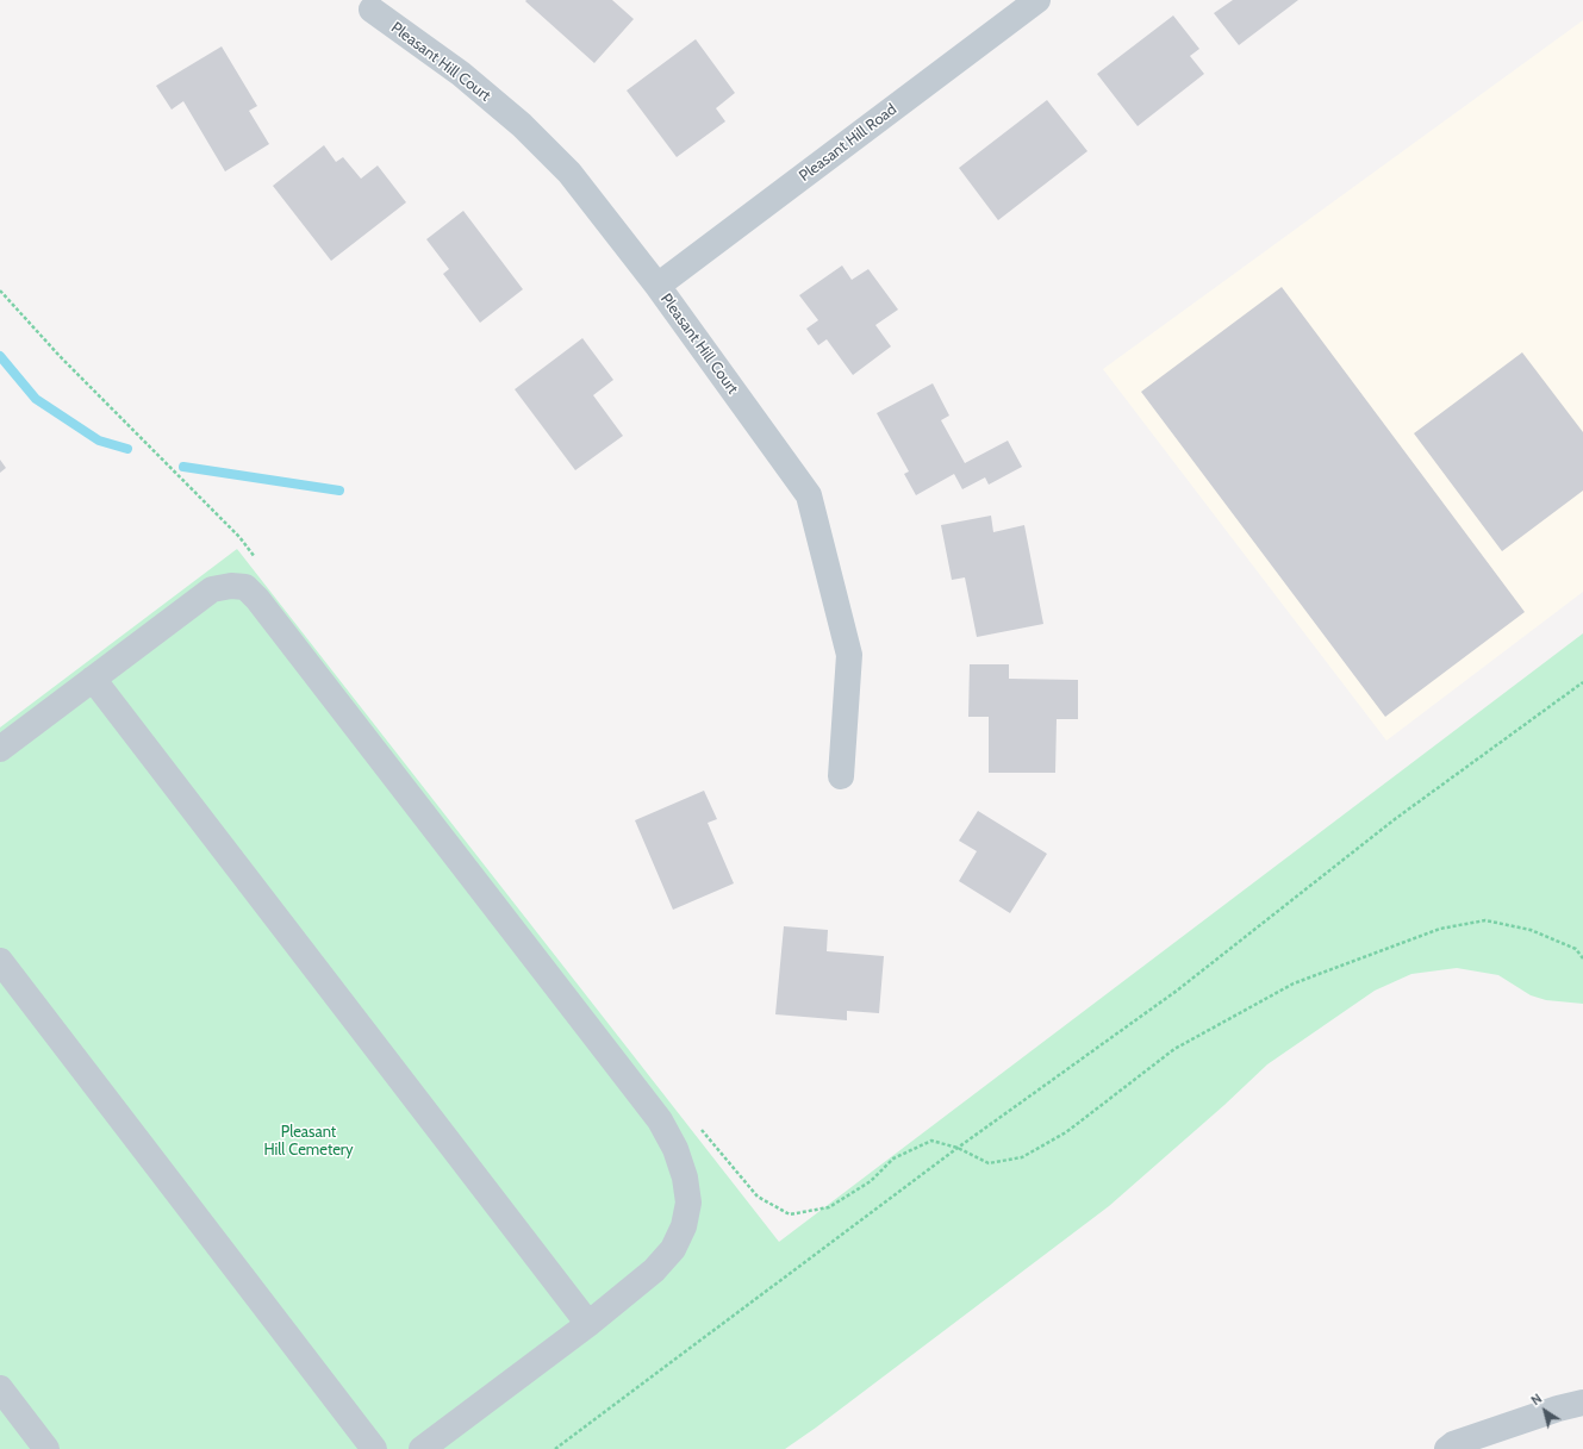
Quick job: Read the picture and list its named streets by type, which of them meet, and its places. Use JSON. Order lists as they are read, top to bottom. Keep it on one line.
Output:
{"streets":{"street":["Pleasant Hill Court","Pleasant Hill Road"]},"crossings":[["Pleasant Hill Court","Pleasant Hill Road"]],"parks":["Pleasant Hill Cemetery"],"north":"top left"}
